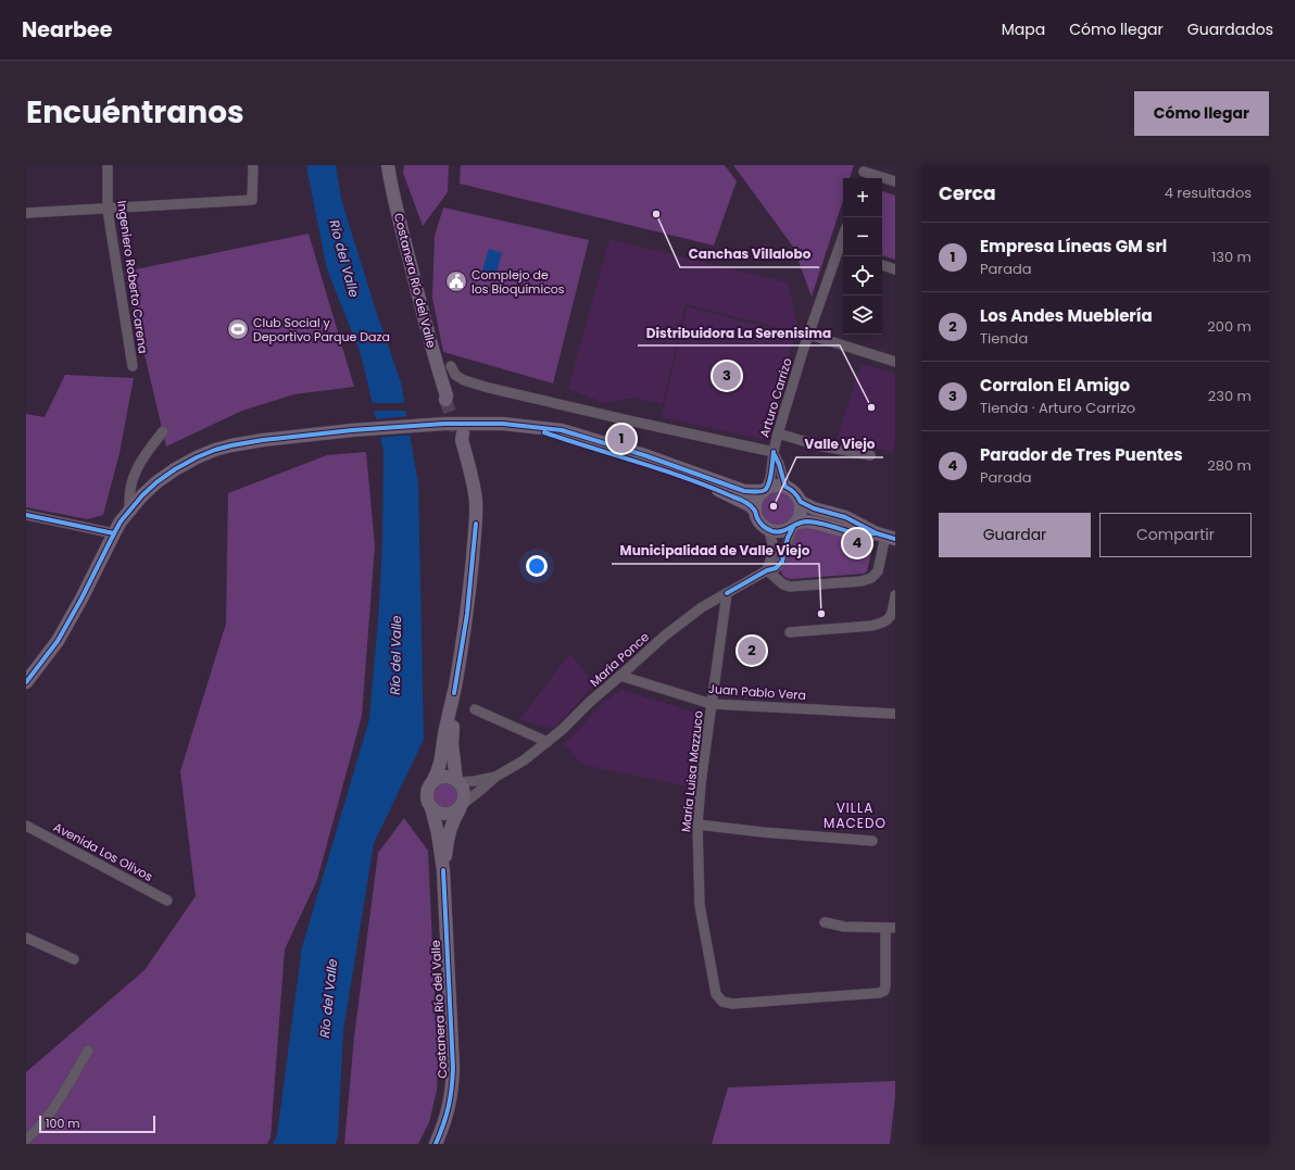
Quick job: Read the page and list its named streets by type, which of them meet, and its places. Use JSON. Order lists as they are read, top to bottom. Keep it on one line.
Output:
{"streets":{"main road":["Costanera Río del Valle"],"street":["Ingeniero Roberto Carena","Arturo Carrizo","María Ponce","Juan Pablo Vera","Maria Luisa Mazzuco","Avenida Los Olivos"]},"crossings":[["Costanera Río del Valle","María Ponce"],["Arturo Carrizo","María Ponce"],["María Ponce","Juan Pablo Vera"],["María Ponce","Maria Luisa Mazzuco"],["Juan Pablo Vera","Maria Luisa Mazzuco"]],"districts":["VILLA MACEDO"],"water":["Río del Valle"],"places":{"other":["Canchas Villalobo","Distribuidora La Serenisima","Valle Viejo","Municipalidad de Valle Viejo"],"public building":["Complejo de los Bioquímicos"],"sports":["Club Social y Deportivo Parque Daza"]},"scale_bar":"100 m","page":{"header":"Nearbee","nav":["Mapa","Cómo llegar","Guardados"],"title":"Encuéntranos","buttons":["Cómo llegar",["Guardar","Compartir"]],"heading":["Cerca","4 resultados"],"map_buttons":["+","−"],"list":[{"mark":"1","name":"Empresa Líneas GM srl","note":"Parada","value":"130 m"},{"mark":"2","name":"Los Andes Mueblería","note":"Tienda","value":"200 m"},{"mark":"3","name":"Corralon El Amigo","note":"Tienda · Arturo Carrizo","value":"230 m"},{"mark":"4","name":"Parador de Tres Puentes","note":"Parada","value":"280 m"}],"pins":["3","1","4","2"],"scale":"100 m"}}
